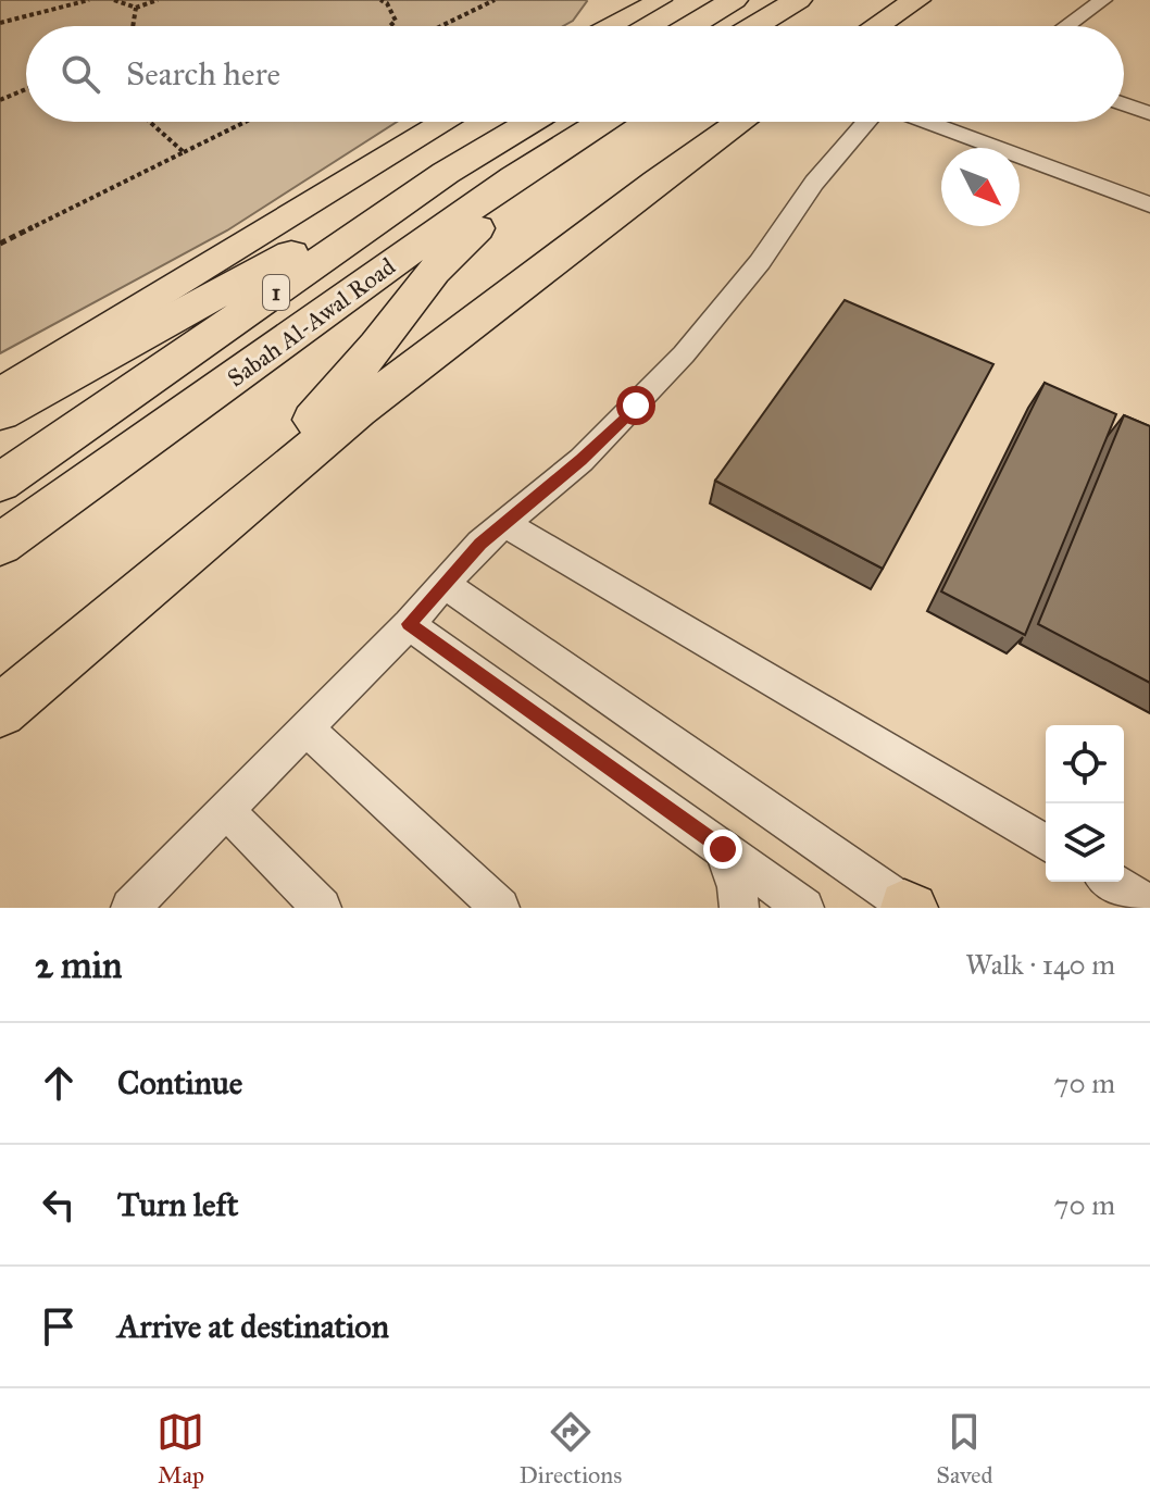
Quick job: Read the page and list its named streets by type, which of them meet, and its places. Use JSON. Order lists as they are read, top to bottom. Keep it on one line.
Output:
{"streets":{"highway":["1","Sabah Al-Awal Road"]},"north":"bottom right","page":{"search":"Search here","heading":["2 min","Walk · 140 m"],"list":[["Continue","70 m"],["Turn left","70 m"],"Arrive at destination"],"nav":["Map","Directions","Saved"]}}
